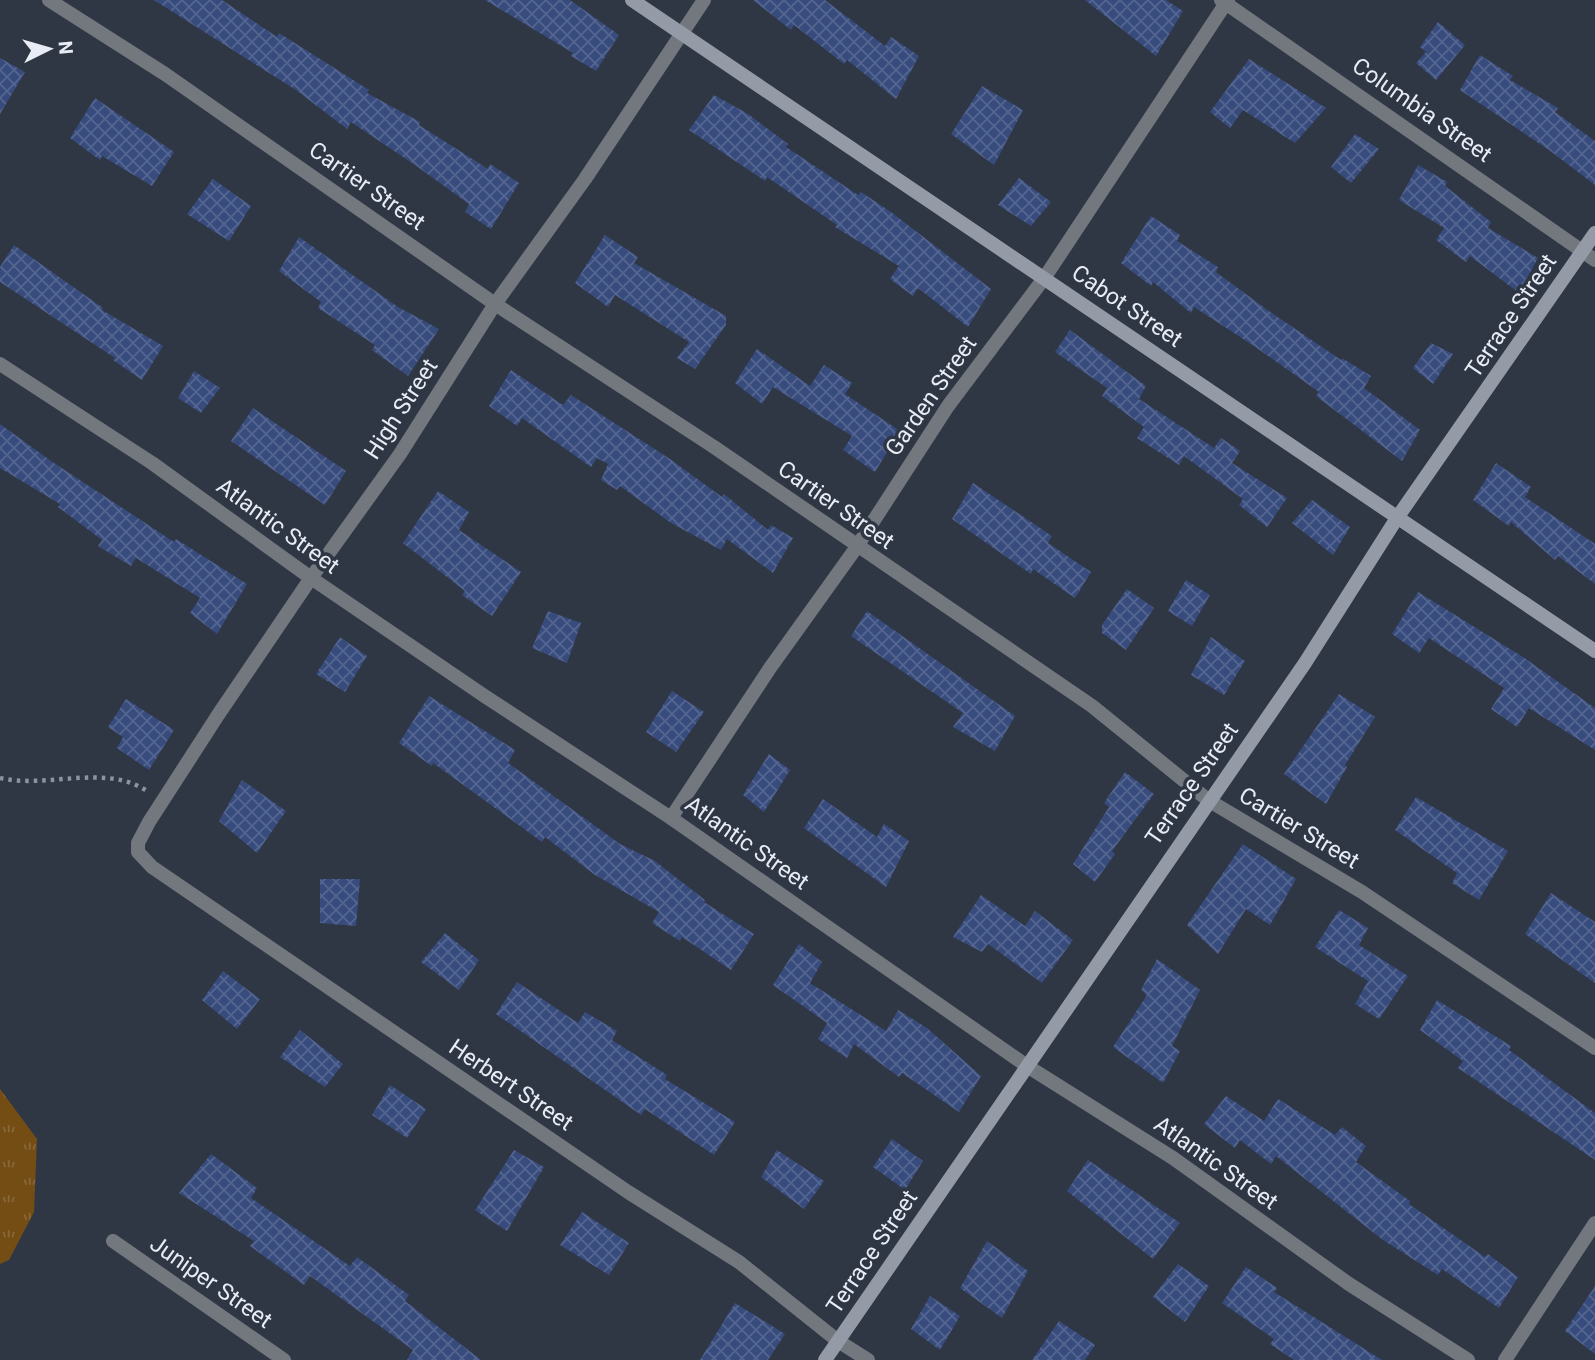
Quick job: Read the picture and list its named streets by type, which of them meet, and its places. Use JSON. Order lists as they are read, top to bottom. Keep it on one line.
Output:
{"streets":{"street":["Columbia Street","Cartier Street","Cabot Street","Terrace Street","Garden Street","High Street","Atlantic Street","Herbert Street","Juniper Street"]},"crossings":[["Columbia Street","Terrace Street"],["Columbia Street","Garden Street"],["Cartier Street","Terrace Street"],["Cartier Street","Garden Street"],["Cartier Street","High Street"],["Cabot Street","Terrace Street"],["Cabot Street","Garden Street"],["Cabot Street","High Street"],["Terrace Street","Atlantic Street"],["Terrace Street","Herbert Street"],["Garden Street","Atlantic Street"],["High Street","Atlantic Street"],["High Street","Herbert Street"]],"north":"right"}
